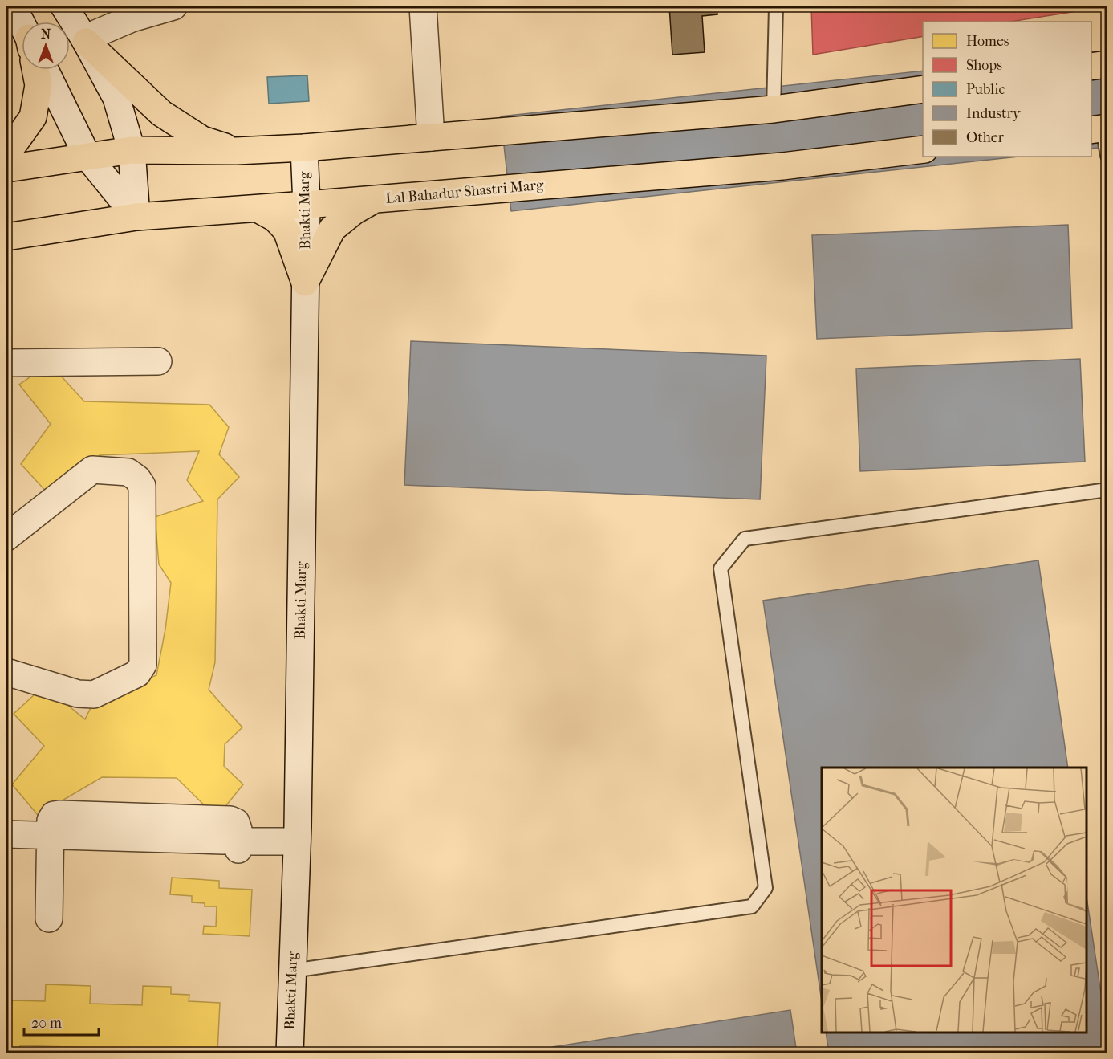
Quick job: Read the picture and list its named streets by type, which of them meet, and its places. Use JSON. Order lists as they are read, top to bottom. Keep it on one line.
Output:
{"streets":{"main road":["Lal Bahadur Shastri Marg"],"street":["Bhakti Marg"]},"crossings":[["Lal Bahadur Shastri Marg","Bhakti Marg"]],"legend":["Homes","Shops","Public","Industry","Other"],"scale_bar":"20 m","north":"top"}
